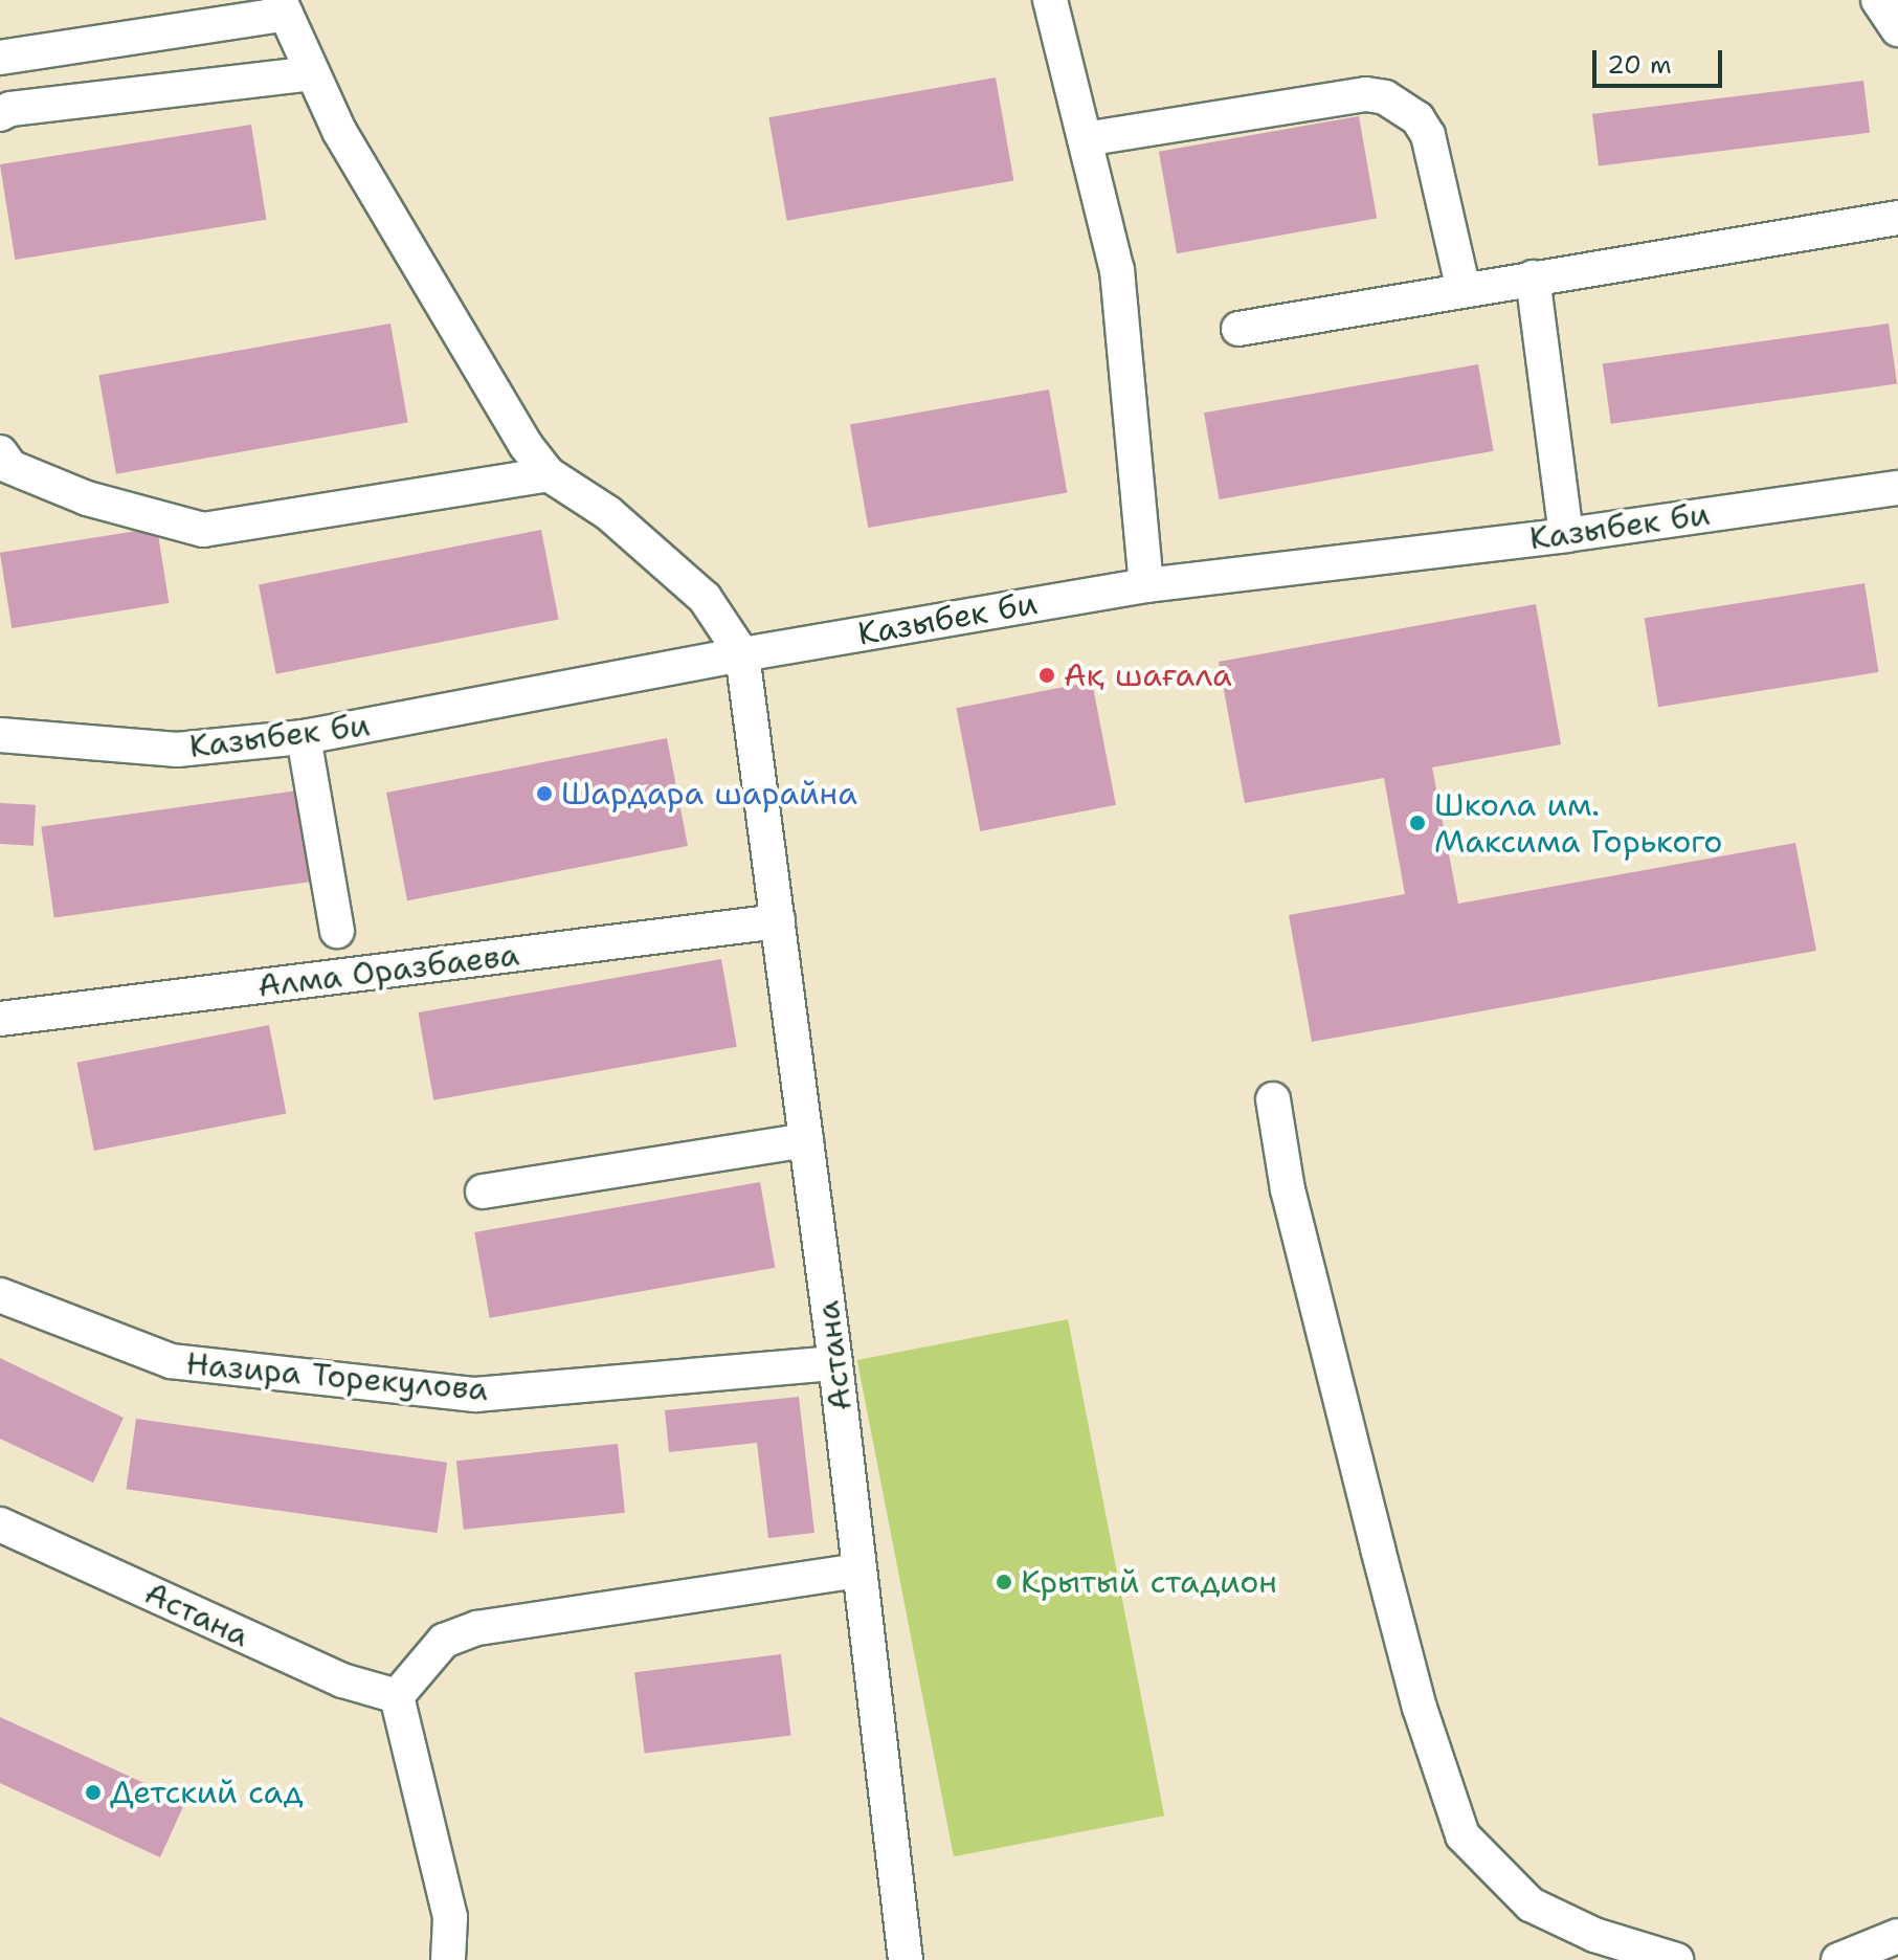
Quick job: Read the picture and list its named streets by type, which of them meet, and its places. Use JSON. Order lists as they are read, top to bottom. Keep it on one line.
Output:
{"streets":{"street":["Казыбек би","Алма Оразбаева","Астана","Назира Торекулова"]},"crossings":[["Казыбек би","Астана"],["Алма Оразбаева","Астана"],["Астана","Назира Торекулова"]],"places":["Ақ шағала","Шардара шарайна","Школа им. Максима Горького","Крытый стадион","Детский сад"],"scale_bar":"20 m"}
